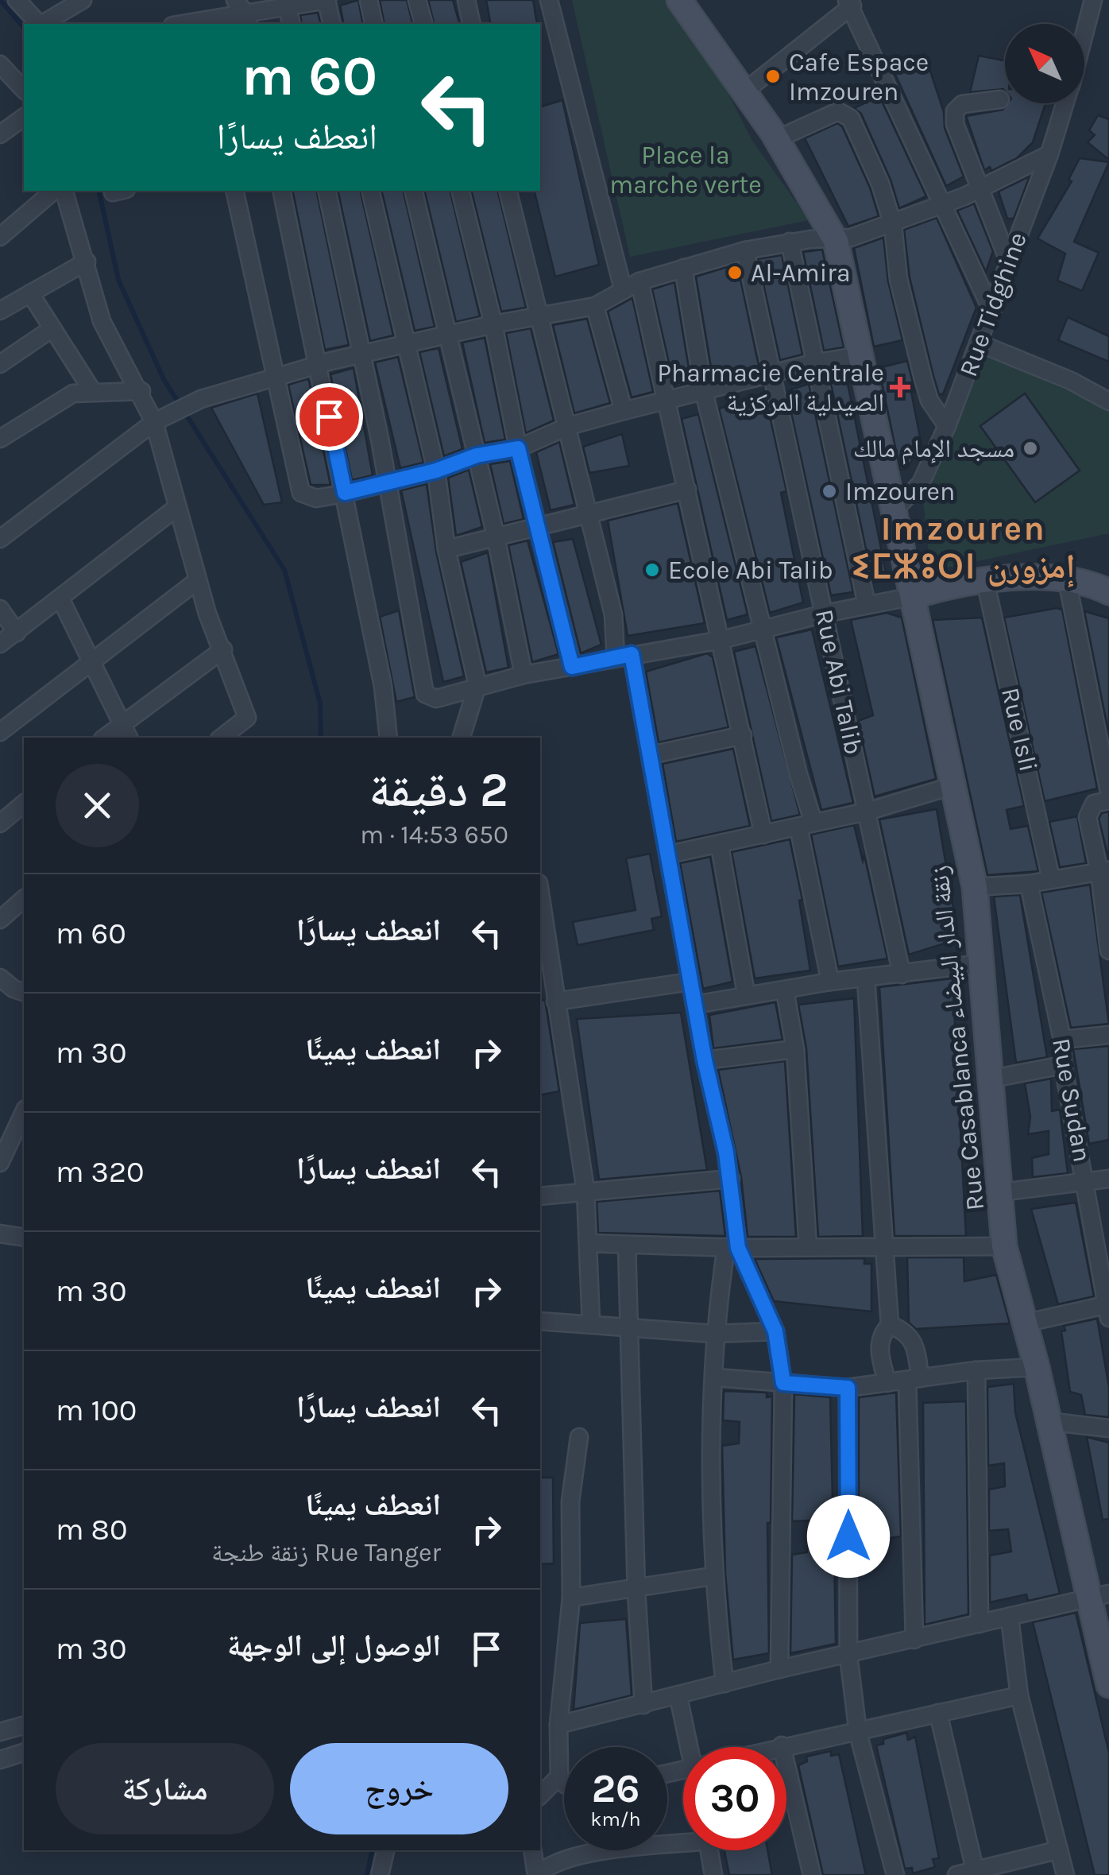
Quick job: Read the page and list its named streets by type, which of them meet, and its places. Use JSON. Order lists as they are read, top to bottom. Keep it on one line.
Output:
{"streets":{"main road":["Rue Casablanca زنقة الدار البيضاء"],"street":["Rue Tidghine","Rue Abi Talib","Rue Isli","Rue Sudan"]},"crossings":[["Rue Tidghine","Rue Casablanca زنقة الدار البيضاء"]],"districts":["Imzouren ⵉⵎⵣⵓⵔⵏ إمزورن"],"parks":["Place la marche verte"],"places":{"other":["Cafe Espace Imzouren","Al-Amira","مسجد الإمام مالك","Imzouren","Ecole Abi Talib"],"health":["Pharmacie Centrale الصيدلية المركزية"]},"north":"top left","page":{"turn":["60 m","انعطف يسارًا"],"heading":["2 دقيقة","650 m · 14:53"],"list":[{"name":"انعطف يسارًا","value":"60 m"},{"name":"انعطف يمينًا","value":"30 m"},{"name":"انعطف يسارًا","value":"320 m"},{"name":"انعطف يمينًا","value":"30 m"},{"name":"انعطف يسارًا","value":"100 m"},{"name":"انعطف يمينًا","note":"Rue Tanger زنقة طنجة","value":"80 m"},{"name":"الوصول إلى الوجهة","value":"30 m"}],"buttons":["خروج","مشاركة"],"speed":"26 km/h","limit":"30"}}
